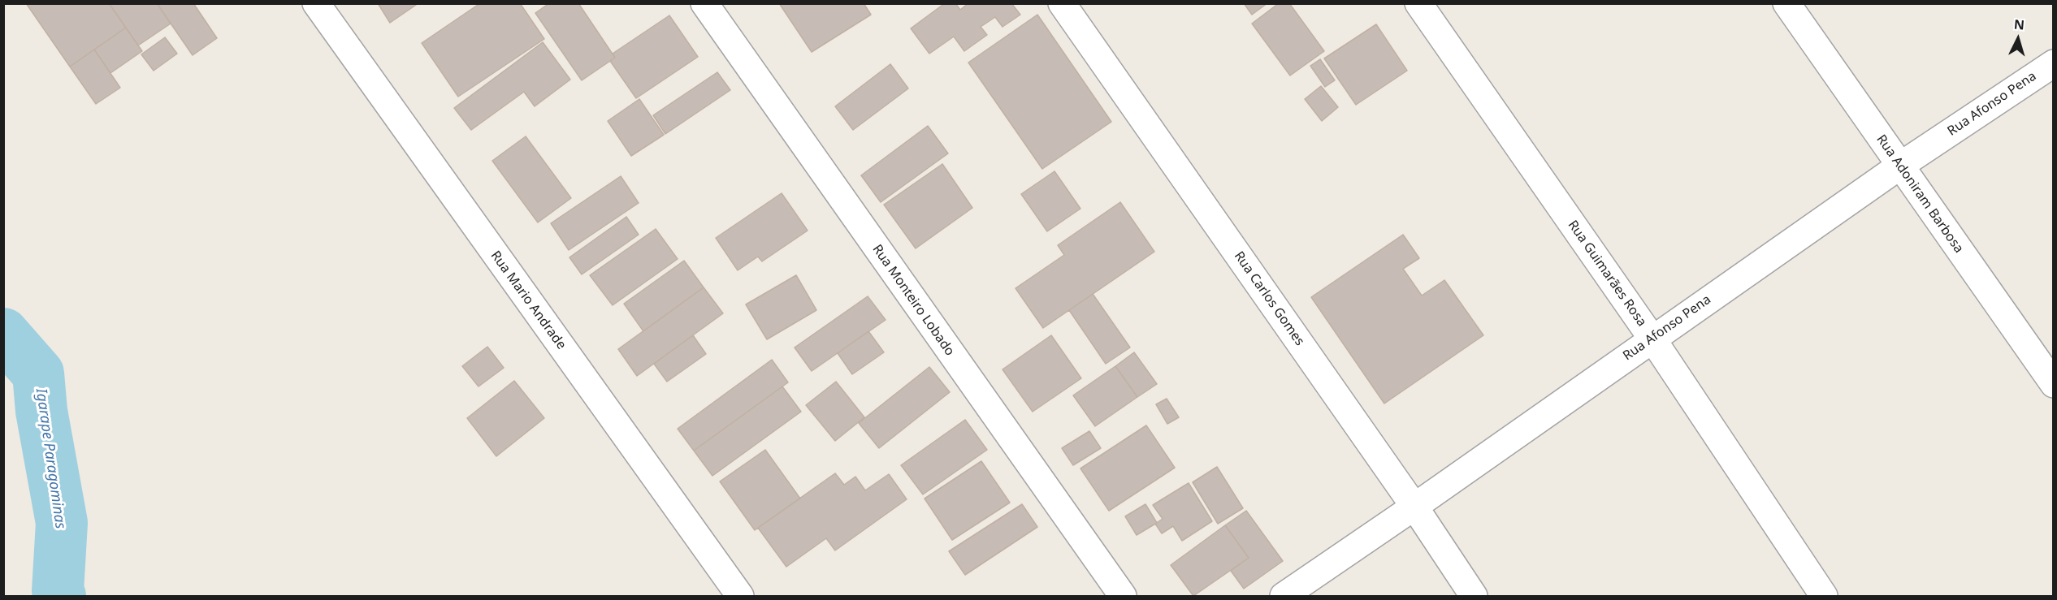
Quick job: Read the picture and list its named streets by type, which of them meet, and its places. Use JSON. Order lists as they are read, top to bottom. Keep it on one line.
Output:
{"streets":{"street":["Rua Afonso Pena","Rua Adoniram Barbosa","Rua Guimarães Rosa","Rua Carlos Gomes","Rua Mario Andrade","Rua Monteiro Lobado"]},"crossings":[["Rua Afonso Pena","Rua Adoniram Barbosa"],["Rua Afonso Pena","Rua Guimarães Rosa"],["Rua Afonso Pena","Rua Carlos Gomes"]],"water":["Igarape Paragominas"],"north":"top"}
